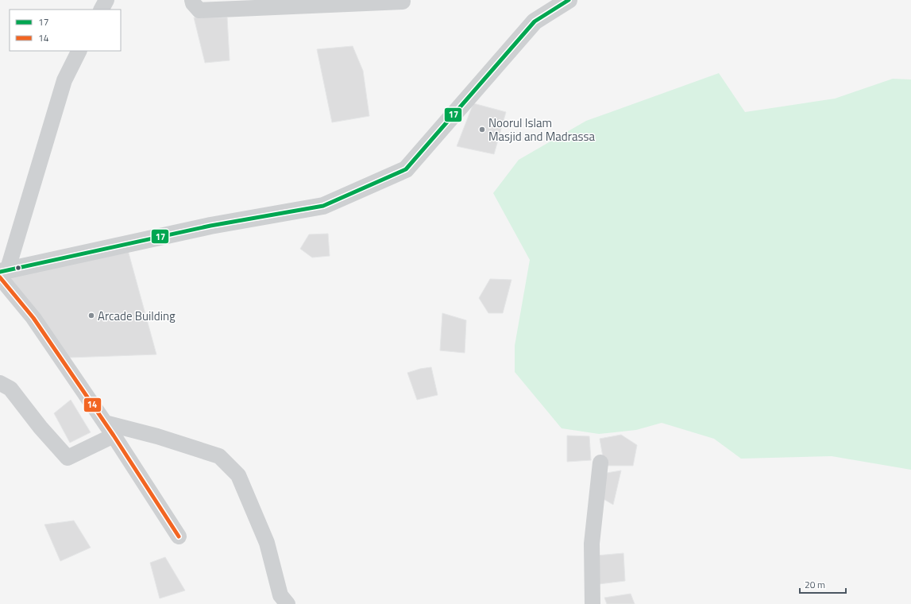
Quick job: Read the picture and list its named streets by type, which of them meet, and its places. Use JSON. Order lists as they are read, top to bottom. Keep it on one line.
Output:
{"places":["Noorul Islam Masjid and Madrassa","Arcade Building"],"lines":["transit line 17","transit line 14"],"legend":["17","14"],"scale_bar":"20 m"}
